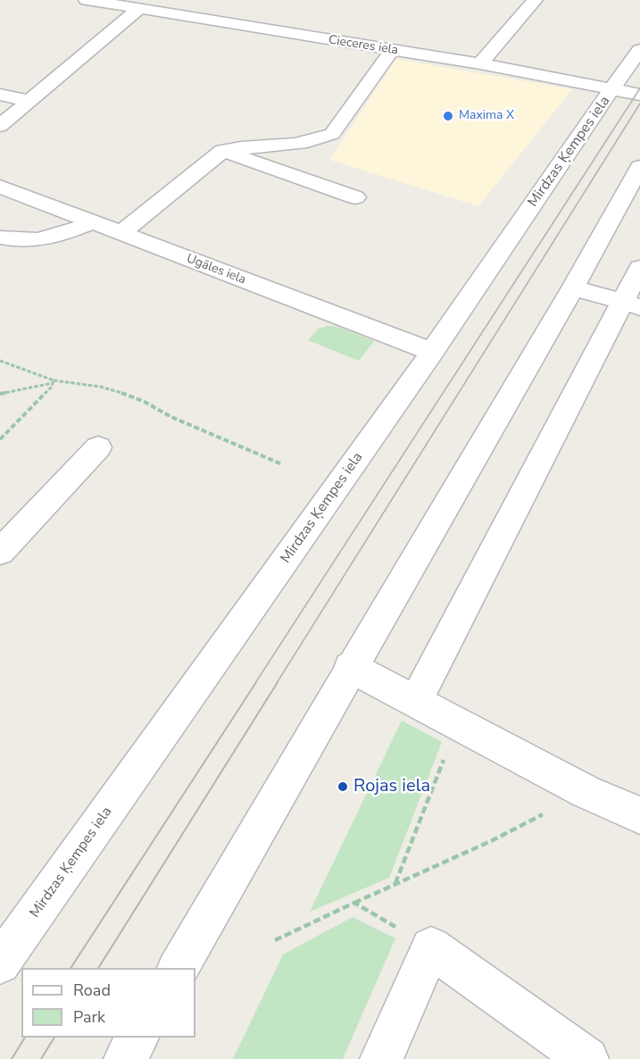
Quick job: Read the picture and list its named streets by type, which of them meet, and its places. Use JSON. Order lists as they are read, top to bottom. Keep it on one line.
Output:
{"streets":{"street":["Cieceres iela","Mirdzas Ķempes iela","Ugāles iela"]},"crossings":[["Cieceres iela","Mirdzas Ķempes iela"],["Mirdzas Ķempes iela","Ugāles iela"]],"places":["Maxima X","Rojas iela"],"legend":["Road","Park"]}
